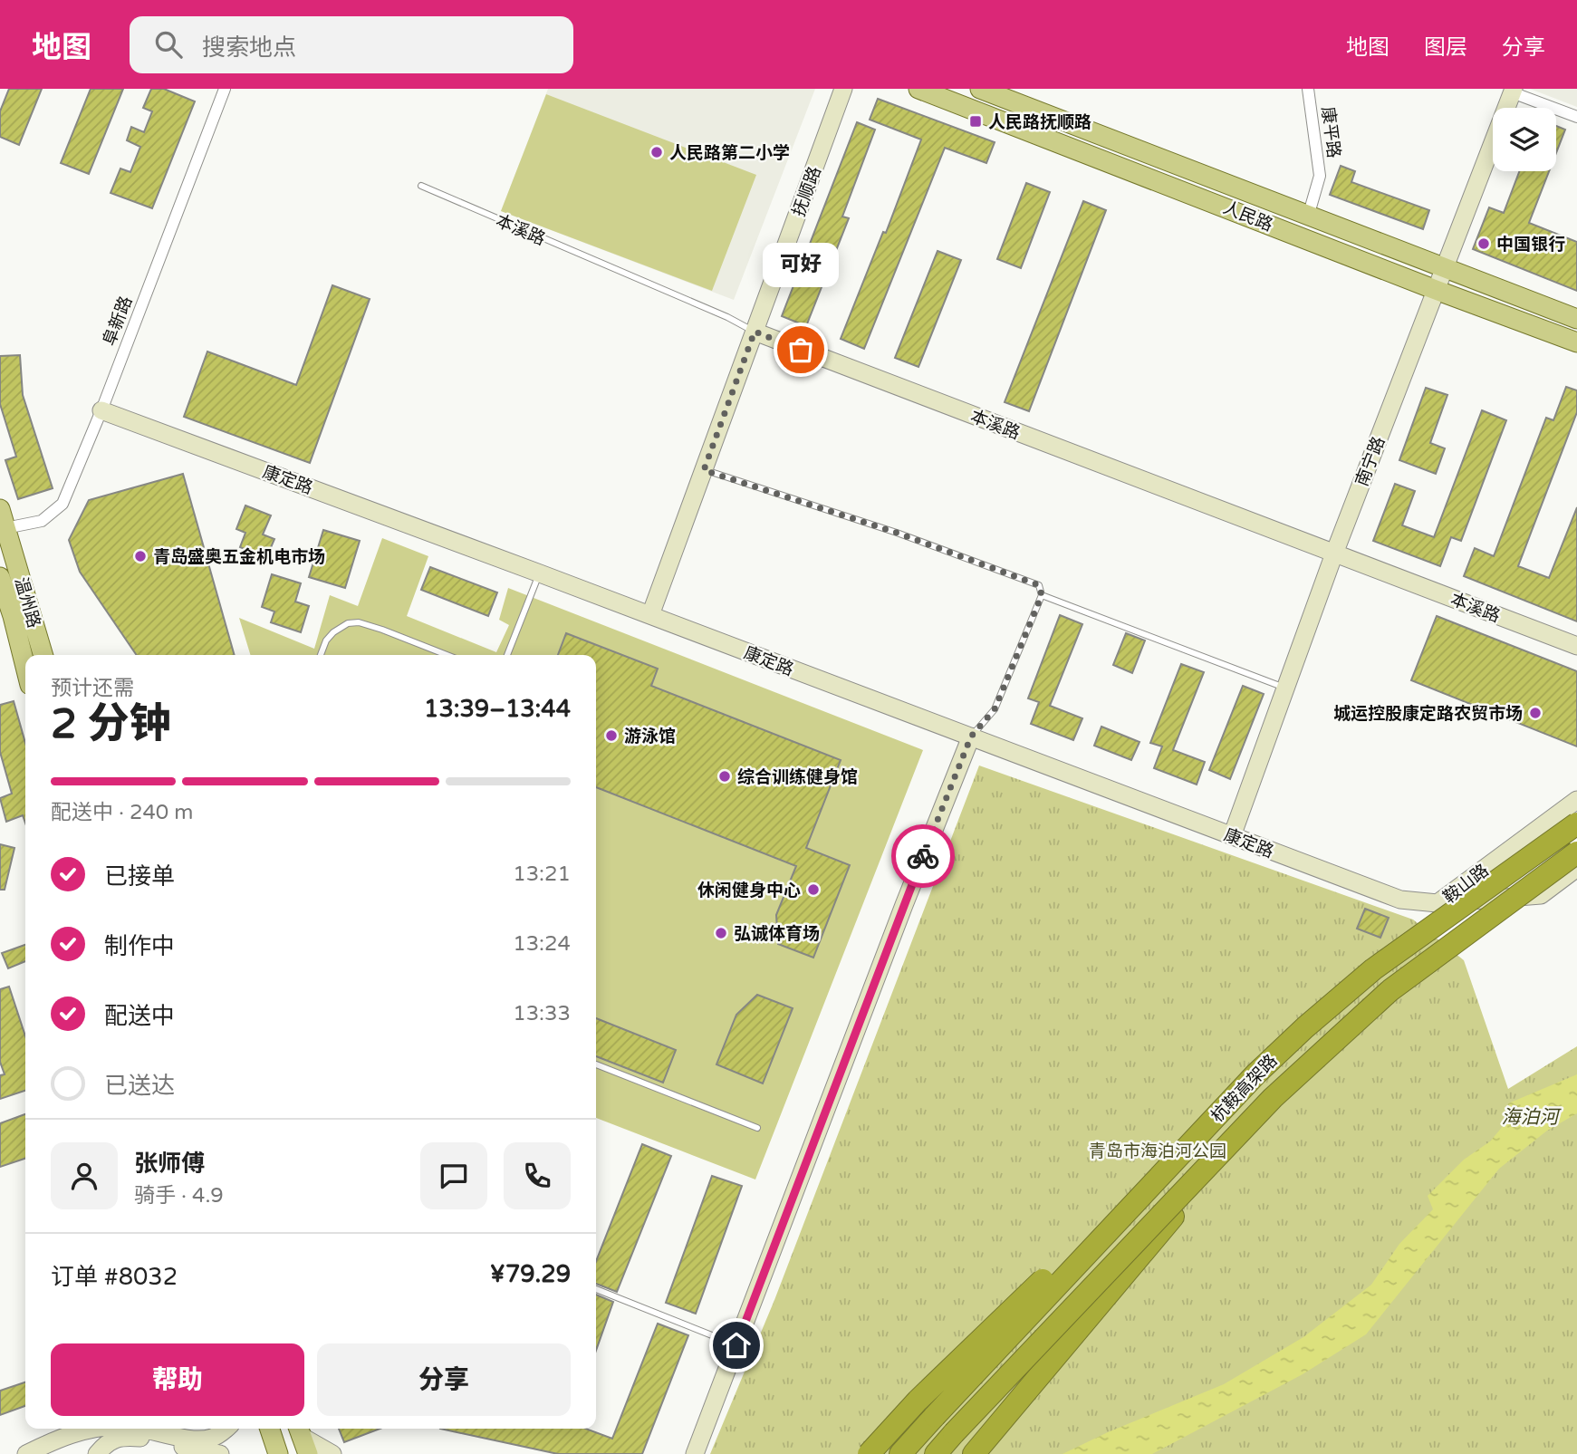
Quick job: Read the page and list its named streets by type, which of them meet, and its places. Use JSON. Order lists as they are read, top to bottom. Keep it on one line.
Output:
{"streets":{"highway":["杭鞍高架路"],"main road":["人民路","温州路"],"street":["康平路","抚顺路","本溪路","阜新路","南宁路","康定路","鞍山路"]},"crossings":[["康平路","人民路"],["抚顺路","本溪路"],["抚顺路","康定路"],["人民路","南宁路"],["本溪路","南宁路"],["阜新路","康定路"],["阜新路","温州路"],["南宁路","康定路"],["康定路","鞍山路"]],"water":["海泊河"],"parks":["青岛市海泊河公园"],"places":{"transit":["人民路抚顺路"],"other":["人民路第二小学","中国银行","可好","青岛盛奥五金机电市场","城运控股康定路农贸市场","游泳馆","综合训练健身馆","休闲健身中心","弘诚体育场"]},"page":{"header":"地图","search":"搜索地点","nav":["地图","图层","分享"],"bubble":"可好","heading":["2 分钟","预计还需","13:39–13:44"],"panel":["张师傅","骑手 · 4.9","订单 #8032","¥79.29"],"bar":"配送中 · 240 m","list":[["已接单","13:21"],["制作中","13:24"],["配送中","13:33"],"已送达"],"buttons":["帮助","分享"]}}
